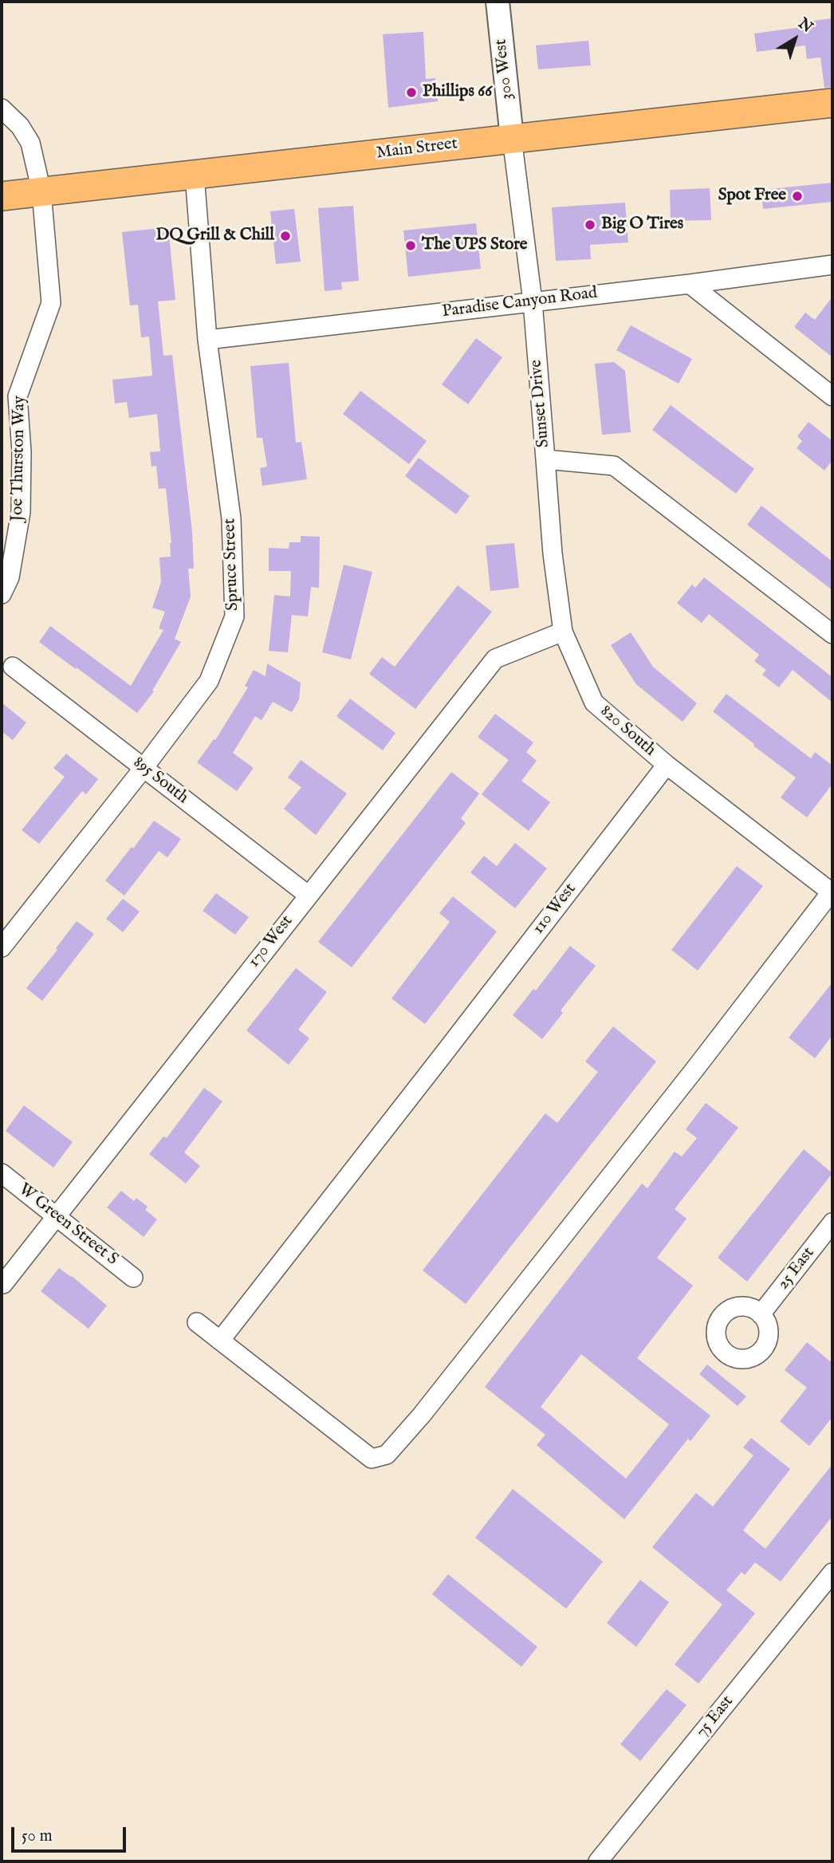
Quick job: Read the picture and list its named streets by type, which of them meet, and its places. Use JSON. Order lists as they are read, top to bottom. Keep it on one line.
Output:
{"streets":{"main road":["Main Street"],"street":["300 West","Paradise Canyon Road","Sunset Drive","Joe Thurston Way","Spruce Street","820 South","895 South","110 West","170 West","W Green Street S","25 East","75 East"]},"crossings":[["300 West","Main Street"],["300 West","Sunset Drive"],["Main Street","Sunset Drive"],["Main Street","Joe Thurston Way"],["Main Street","Spruce Street"],["Paradise Canyon Road","Sunset Drive"],["Paradise Canyon Road","Spruce Street"],["Sunset Drive","820 South"],["Spruce Street","895 South"],["820 South","110 West"],["820 South","170 West"],["895 South","170 West"],["170 West","W Green Street S"]],"places":["Phillips 66","Spot Free","Big O Tires","DQ Grill & Chill","The UPS Store"],"scale_bar":"50 m","north":"top right"}
